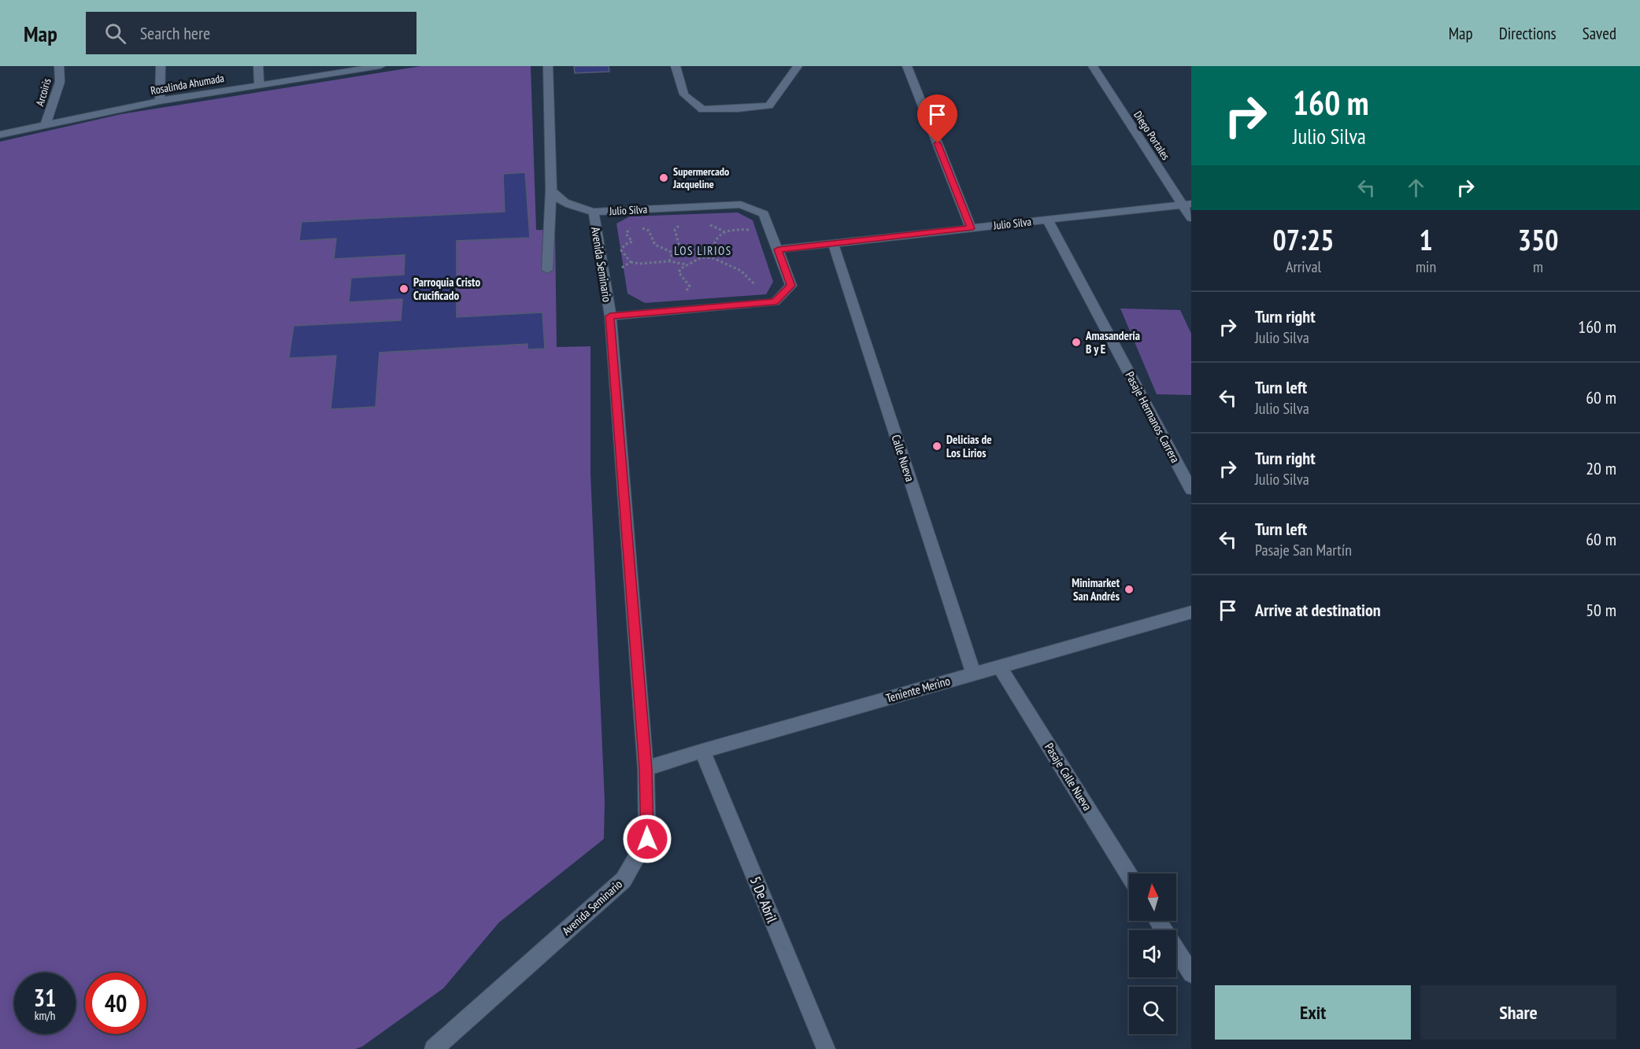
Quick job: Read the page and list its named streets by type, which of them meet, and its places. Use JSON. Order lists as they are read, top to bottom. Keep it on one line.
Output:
{"streets":{"street":["Rosalinda Ahumada","Arcoiris","Diego Portales","Julio Silva","Avenida Seminario","Pasaje Hermanos Carrera","Calle Nueva","Teniente Merino","Pasaje Calle Nueva","5 De Abril"]},"crossings":[["Rosalinda Ahumada","Arcoiris"],["Diego Portales","Julio Silva"],["Julio Silva","Avenida Seminario"],["Julio Silva","Pasaje Hermanos Carrera"],["Julio Silva","Calle Nueva"],["Avenida Seminario","Teniente Merino"],["Calle Nueva","Teniente Merino"],["Teniente Merino","Pasaje Calle Nueva"],["Teniente Merino","5 De Abril"]],"districts":["LOS LIRIOS"],"places":["Supermercado Jacqueline","Parroquia Cristo Crucificado","Amasandería B y E","Delicias de Los Lirios","Minimarket San Andrés"],"north":"top","page":{"header":"Map","search":"Search here","nav":["Map","Directions","Saved"],"turn":["160 m","Julio Silva"],"eta":["07:25","Arrival","1","min","350","m"],"list":[{"name":"Turn right","note":"Julio Silva","value":"160 m"},{"name":"Turn left","note":"Julio Silva","value":"60 m"},{"name":"Turn right","note":"Julio Silva","value":"20 m"},{"name":"Turn left","note":"Pasaje San Martín","value":"60 m"},{"name":"Arrive at destination","value":"50 m"}],"speed":"31 km/h","limit":"40","buttons":["Exit","Share"]}}
